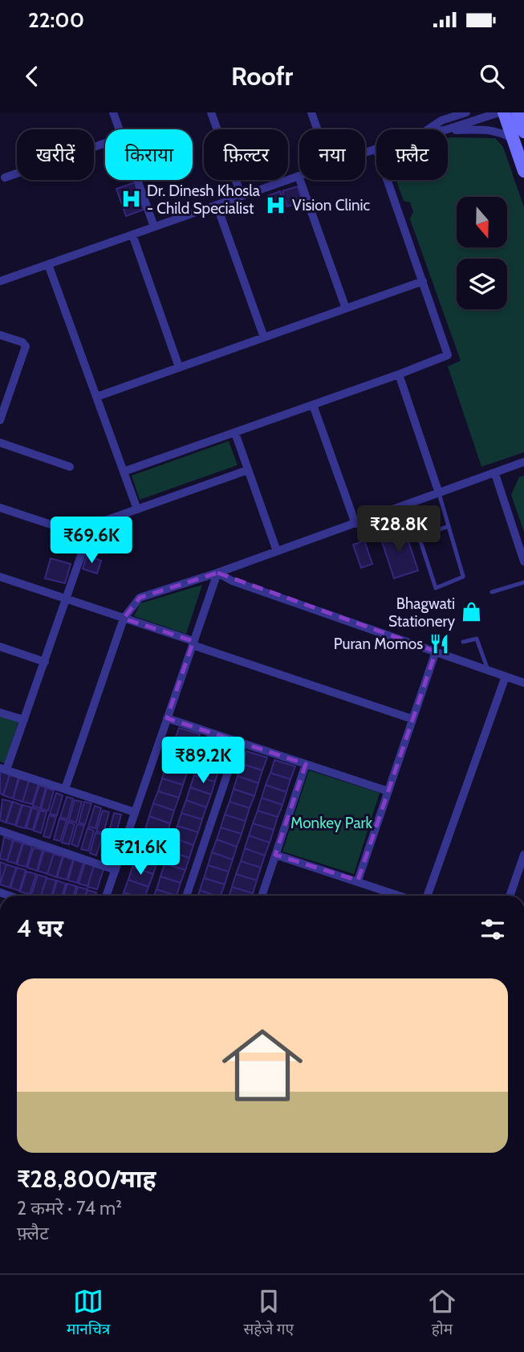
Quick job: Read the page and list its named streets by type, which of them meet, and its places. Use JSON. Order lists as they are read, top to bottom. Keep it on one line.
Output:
{"parks":["Monkey Park"],"places":{"hospital":["Dr. Dinesh Khosla - Child Specialist","Vision Clinic"],"shop":["Bhagwati Stationery"],"restaurant":["Puran Momos"]},"north":"bottom","page":{"status":"22:00","header":"Roofr","chip":["खरीदें","किराया","फ़िल्टर","नया","फ़्लैट"],"price":["₹28.8K","₹69.6K","₹89.2K","₹21.6K"],"heading":"4 घर","list":[{"name":"₹28,800/माह","note":"2 कमरे · 74 m² · फ़्लैट"}],"tabs":["मानचित्र","सहेजे गए","होम"]}}
